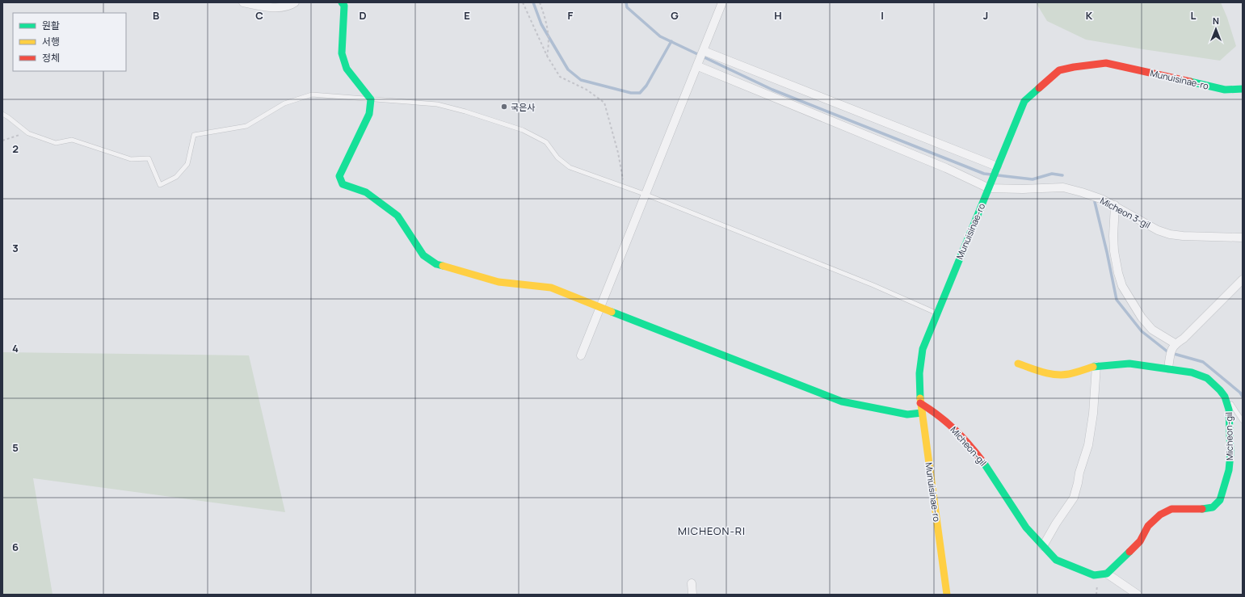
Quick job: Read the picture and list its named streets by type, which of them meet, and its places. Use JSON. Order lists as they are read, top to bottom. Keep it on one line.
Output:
{"streets":{"street":["Munuisinae-ro","Micheon 3-gil","Micheon-gil"]},"crossings":[["Munuisinae-ro","Micheon 3-gil"],["Munuisinae-ro","Micheon-gil"]],"districts":["MICHEON-RI"],"places":["국은사"],"legend":["원활","서행","정체"],"north":"top","grid":{"columns":["B","C","D","E","F","G","H","I","J","K","L"],"rows":["2","3","4","5","6"]}}
